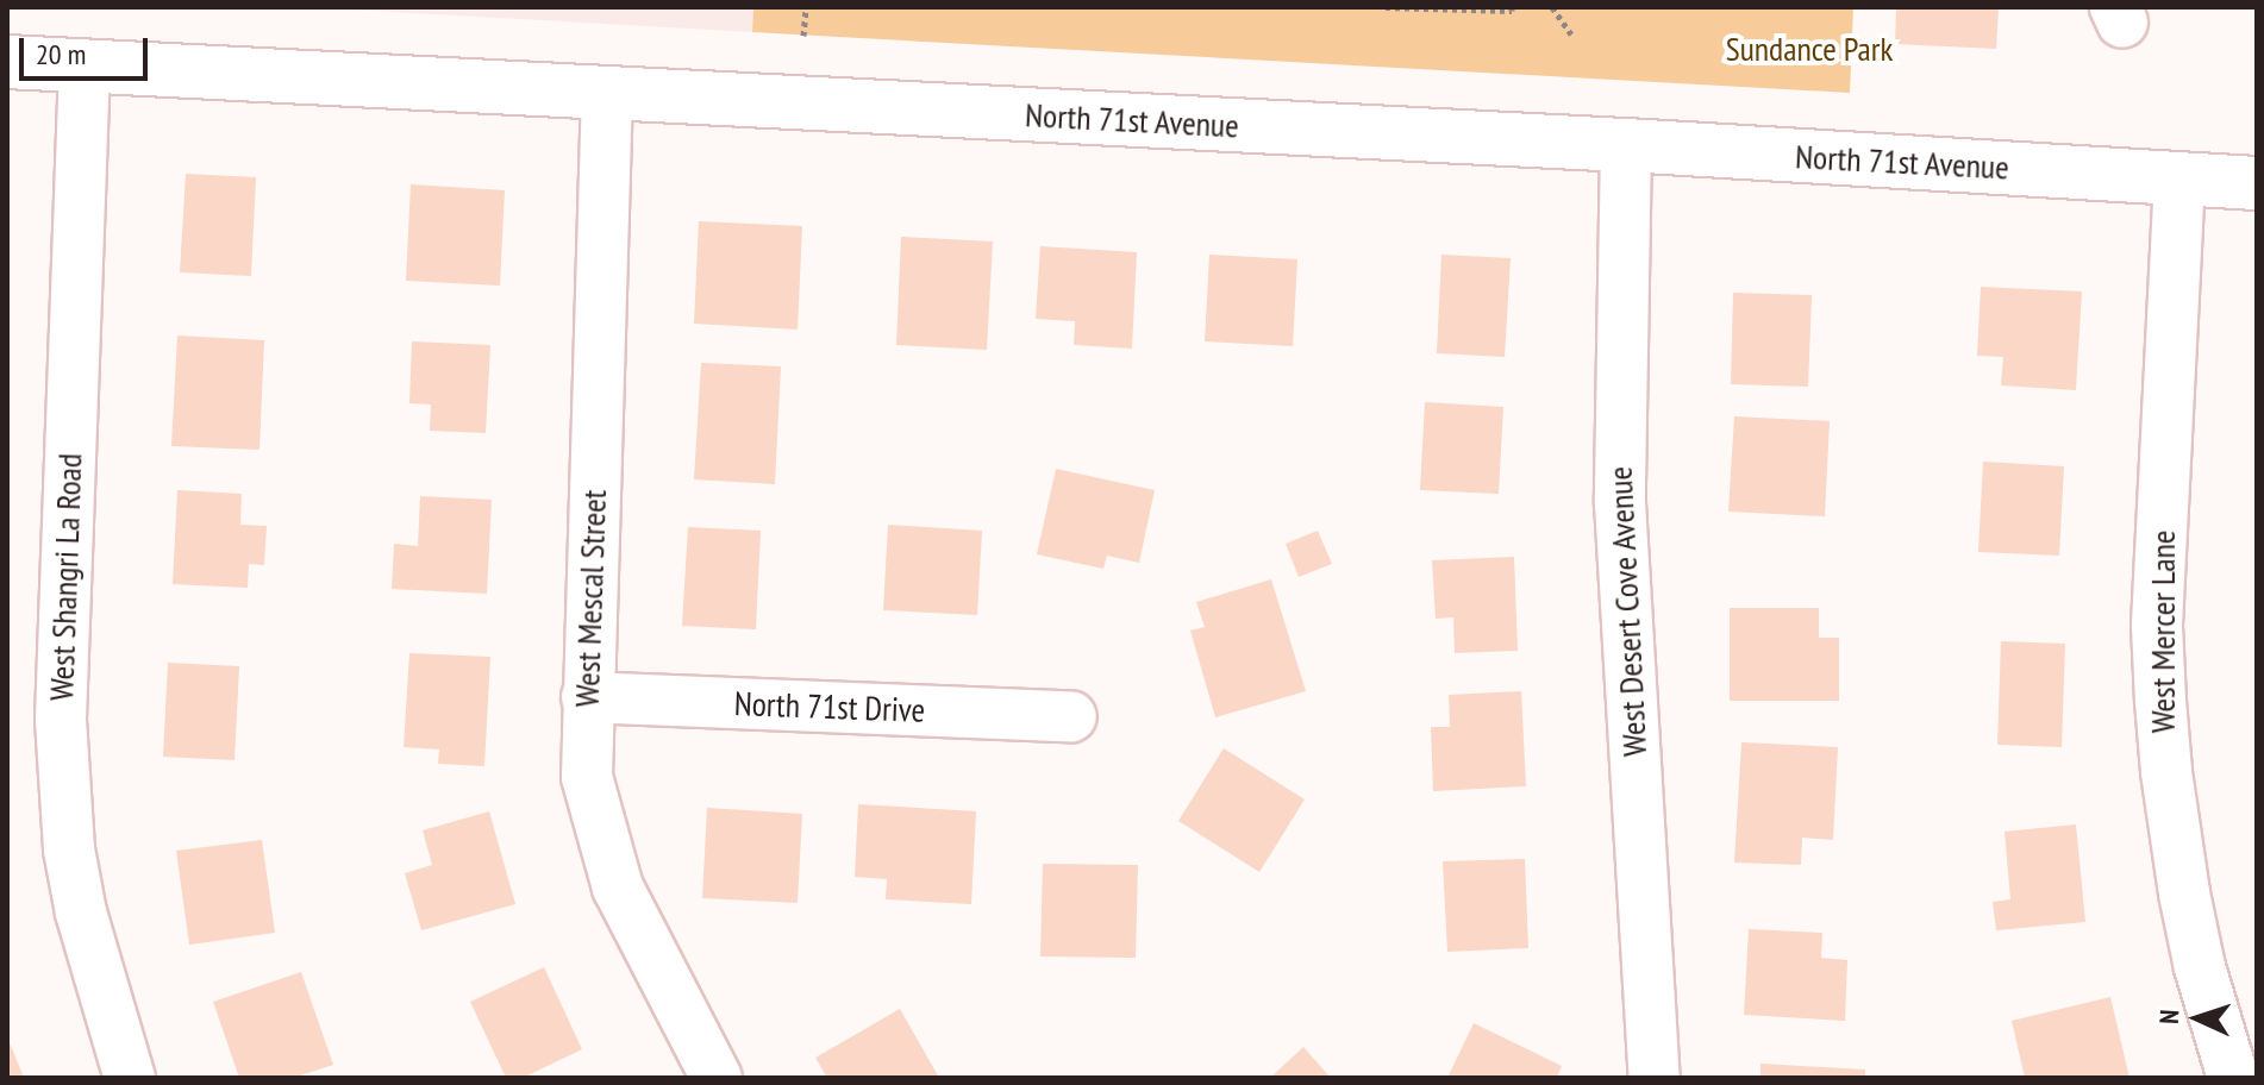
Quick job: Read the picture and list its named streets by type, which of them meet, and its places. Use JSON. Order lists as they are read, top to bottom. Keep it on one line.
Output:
{"streets":{"street":["North 71st Avenue","West Shangri La Road","West Mescal Street","West Desert Cove Avenue","West Mercer Lane","North 71st Drive"]},"crossings":[["North 71st Avenue","West Shangri La Road"],["North 71st Avenue","West Mescal Street"],["North 71st Avenue","West Desert Cove Avenue"],["North 71st Avenue","West Mercer Lane"],["West Mescal Street","North 71st Drive"]],"parks":["Sundance Park"],"scale_bar":"20 m","north":"left"}
